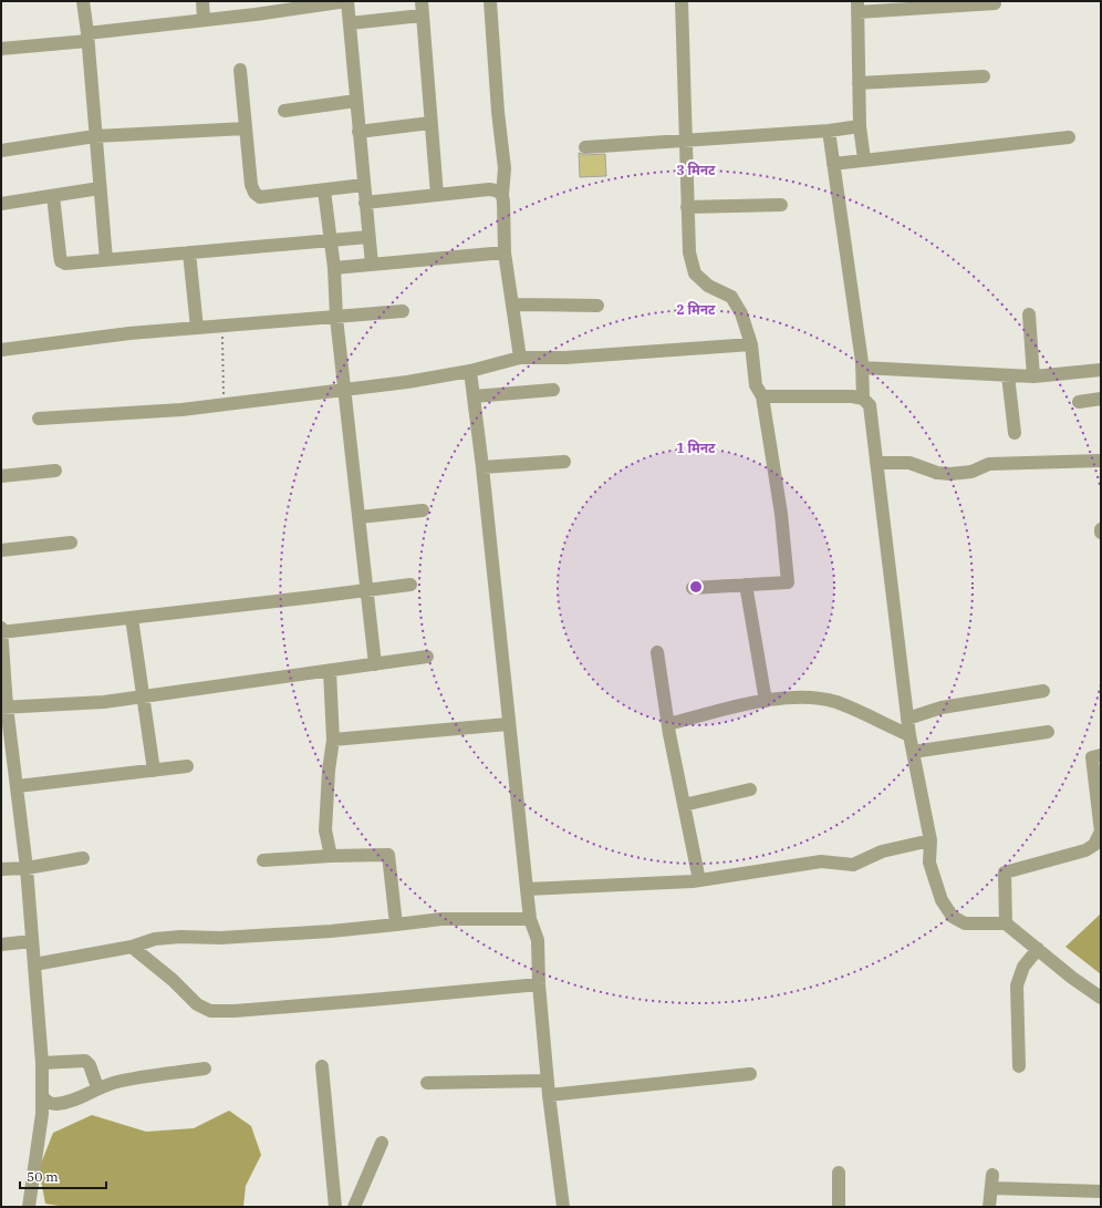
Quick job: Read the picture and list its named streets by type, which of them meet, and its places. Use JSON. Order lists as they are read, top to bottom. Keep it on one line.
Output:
{"scale_bar":"50 m","rings":["3 मिनट","2 मिनट","1 मिनट"]}
